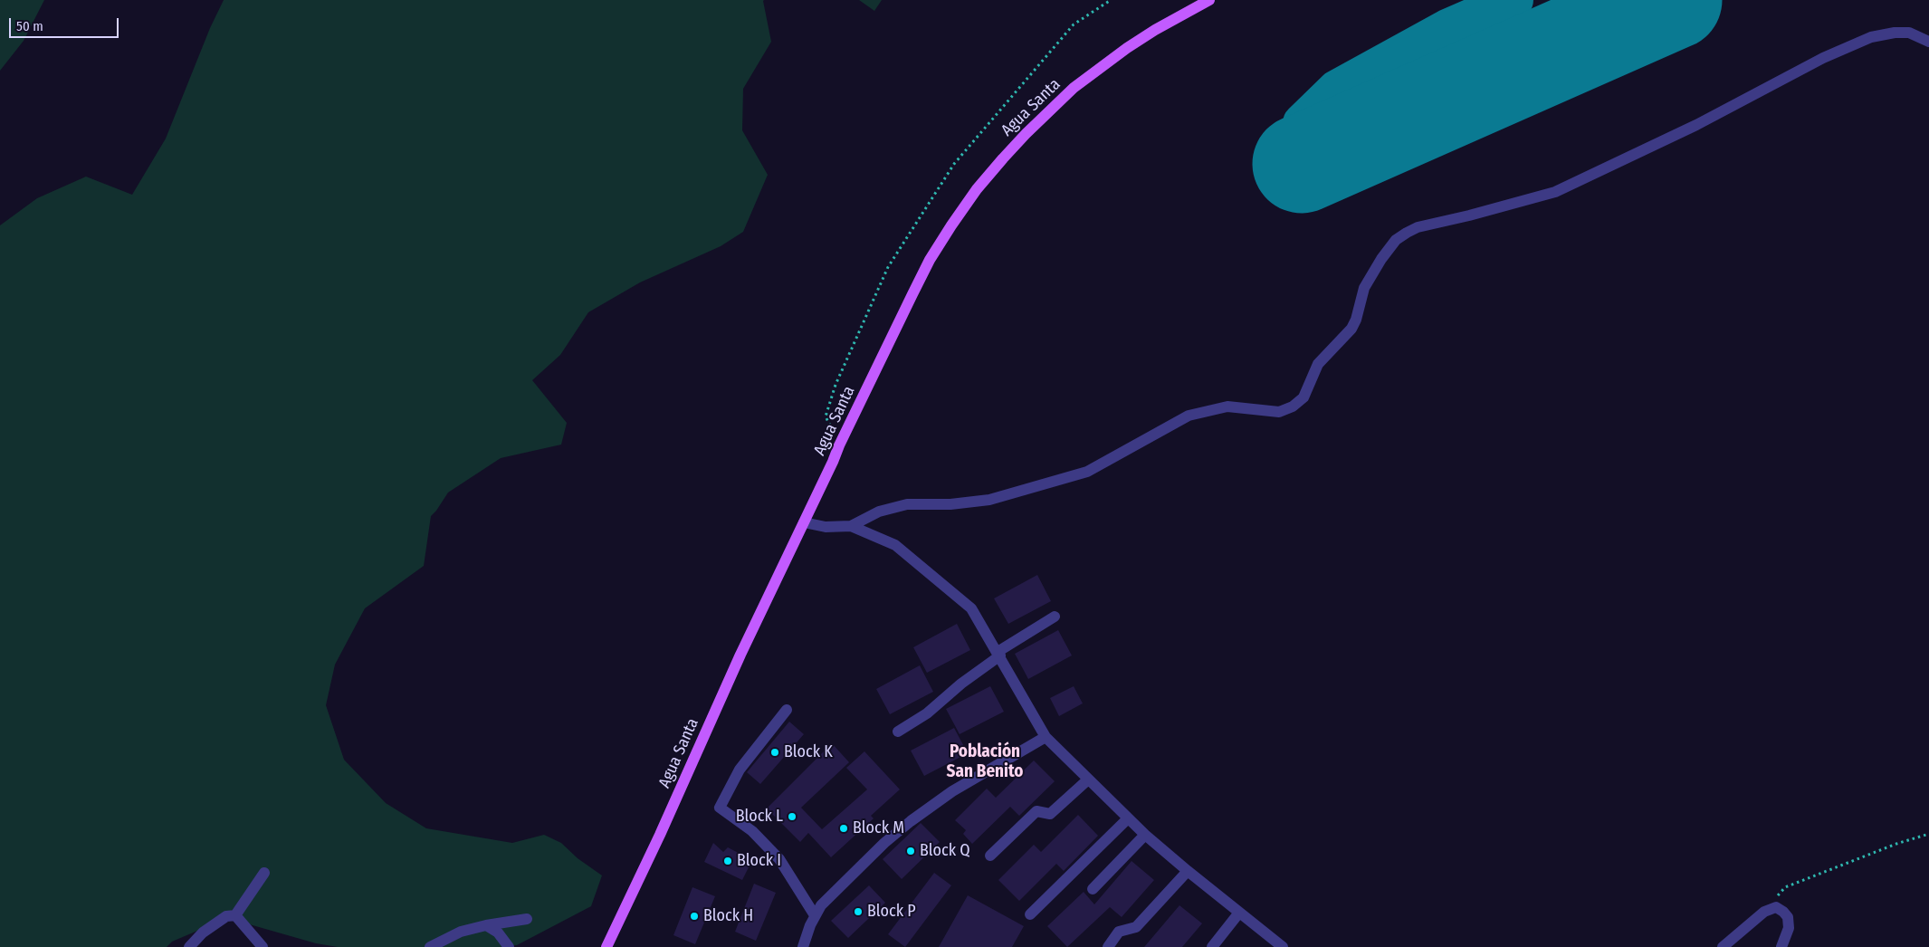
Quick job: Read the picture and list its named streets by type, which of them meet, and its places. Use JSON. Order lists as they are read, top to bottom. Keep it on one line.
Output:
{"streets":{"main road":["Agua Santa"]},"districts":["Población San Benito"],"places":["Block K","Block L","Block M","Block Q","Block I","Block P","Block H"],"scale_bar":"50 m"}
